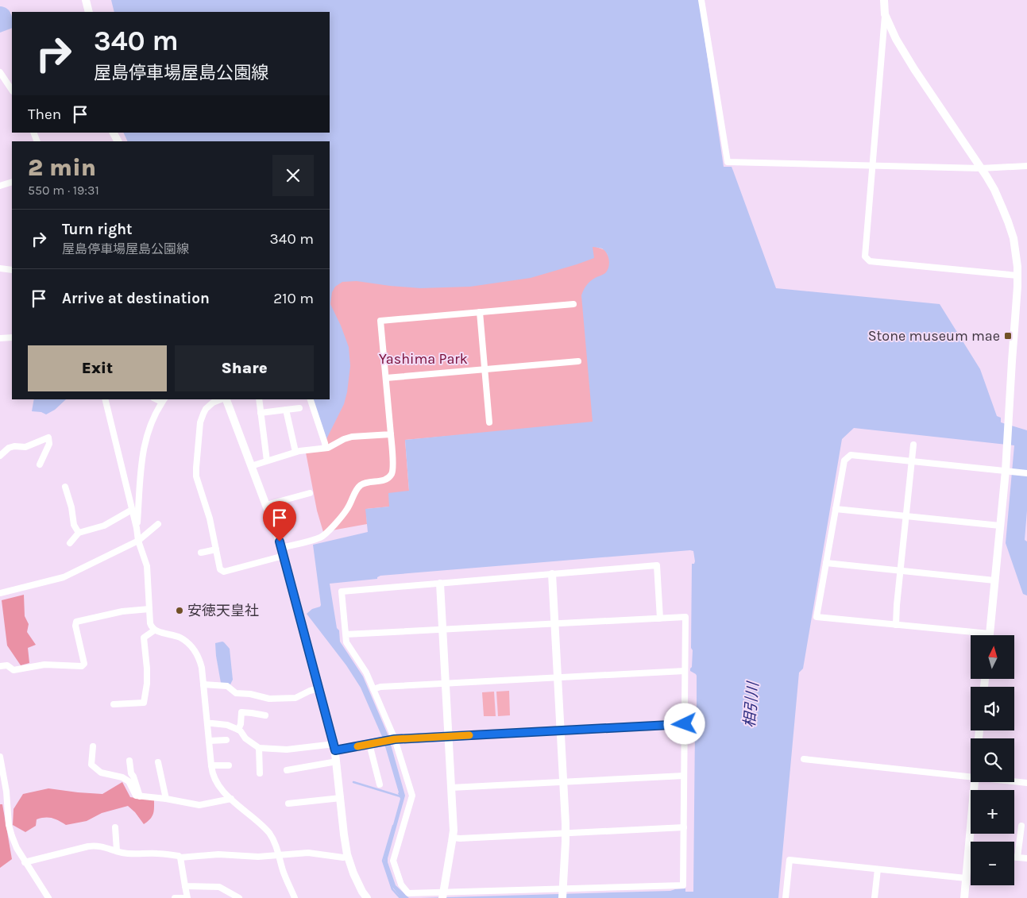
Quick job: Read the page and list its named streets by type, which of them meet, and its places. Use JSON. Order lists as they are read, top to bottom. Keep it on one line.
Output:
{"water":["相引川"],"parks":["Yashima Park"],"places":{"transit":["Stone museum mae"],"other":["安徳天皇社"]},"north":"top","page":{"turn":["340 m","屋島停車場屋島公園線"],"then":"Then","heading":["2 min","550 m · 19:31"],"list":[{"name":"Turn right","note":"屋島停車場屋島公園線","value":"340 m"},{"name":"Arrive at destination","value":"210 m"}],"buttons":["Exit","Share"],"map_buttons":["+","−"]}}
